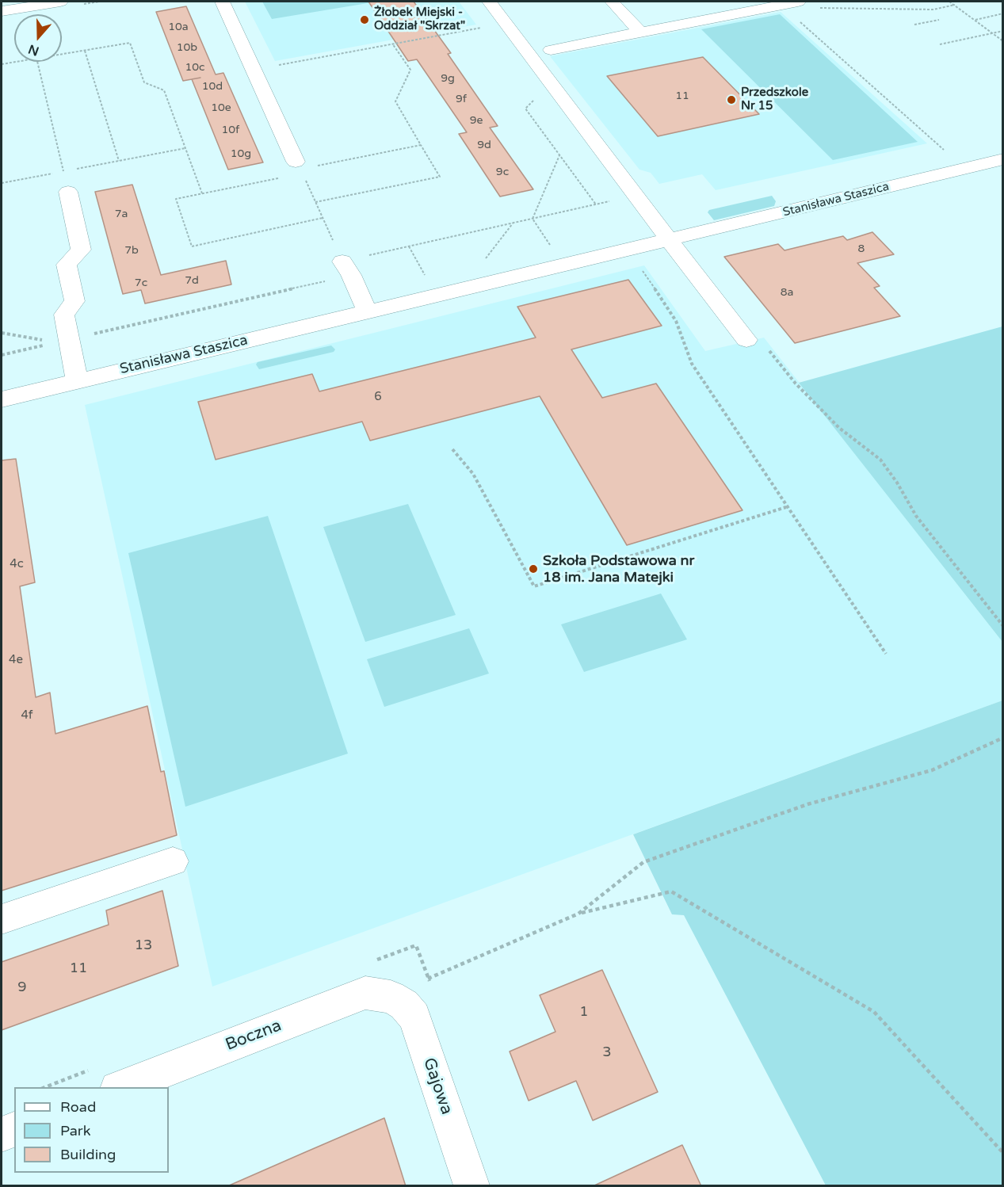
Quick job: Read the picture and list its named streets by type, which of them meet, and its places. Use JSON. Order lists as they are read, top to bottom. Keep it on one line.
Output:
{"streets":{"street":["Stanisława Staszica","Boczna","Gajowa"]},"crossings":[["Boczna","Gajowa"]],"places":["Żłobek Miejski - Oddział \"Skrzat\"","Przedszkole Nr 15","Szkoła Podstawowa nr 18 im. Jana Matejki"],"house_numbers":["10a","10b","10c","9g","10d","11","9f","10e","9e","10f","9d","10g","9c","7a","8","7b","7d","7c","8a","6","4c","4e","4f","13","11","9","1","3"],"legend":["Road","Park","Building"],"north":"bottom"}
